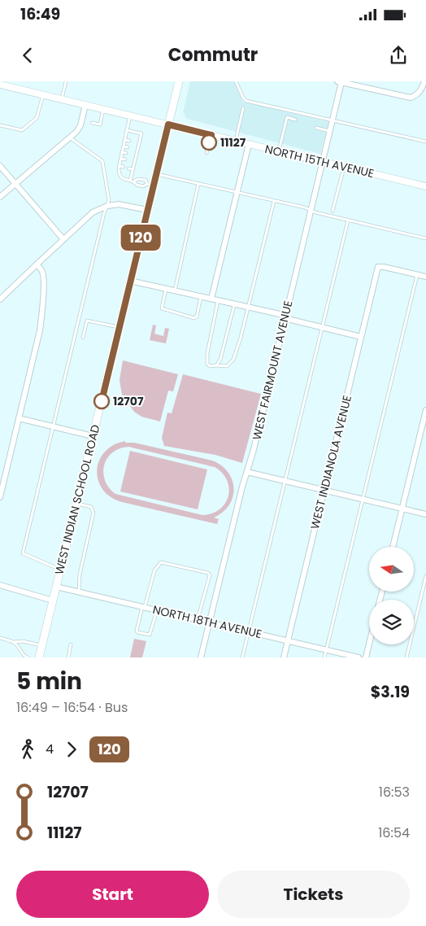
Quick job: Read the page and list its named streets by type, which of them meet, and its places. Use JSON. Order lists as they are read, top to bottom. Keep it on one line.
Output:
{"streets":{"main road":["WEST INDIAN SCHOOL ROAD"],"street":["NORTH 15TH AVENUE","WEST FAIRMOUNT AVENUE","WEST INDIANOLA AVENUE","NORTH 18TH AVENUE"]},"crossings":[["NORTH 15TH AVENUE","WEST FAIRMOUNT AVENUE"],["NORTH 15TH AVENUE","WEST INDIAN SCHOOL ROAD"],["WEST FAIRMOUNT AVENUE","NORTH 18TH AVENUE"],["WEST INDIANOLA AVENUE","NORTH 18TH AVENUE"],["WEST INDIAN SCHOOL ROAD","NORTH 18TH AVENUE"]],"places":["11127","12707"],"lines":["bus line 120"],"north":"left","page":{"status":"16:49","header":"Commutr","on_map":"120","heading":["5 min","16:49 – 16:54 · Bus","$3.19"],"legs":["4","120"],"list":[{"name":"12707","value":"16:53"},{"name":"11127","value":"16:54"}],"buttons":["Start","Tickets"]}}
